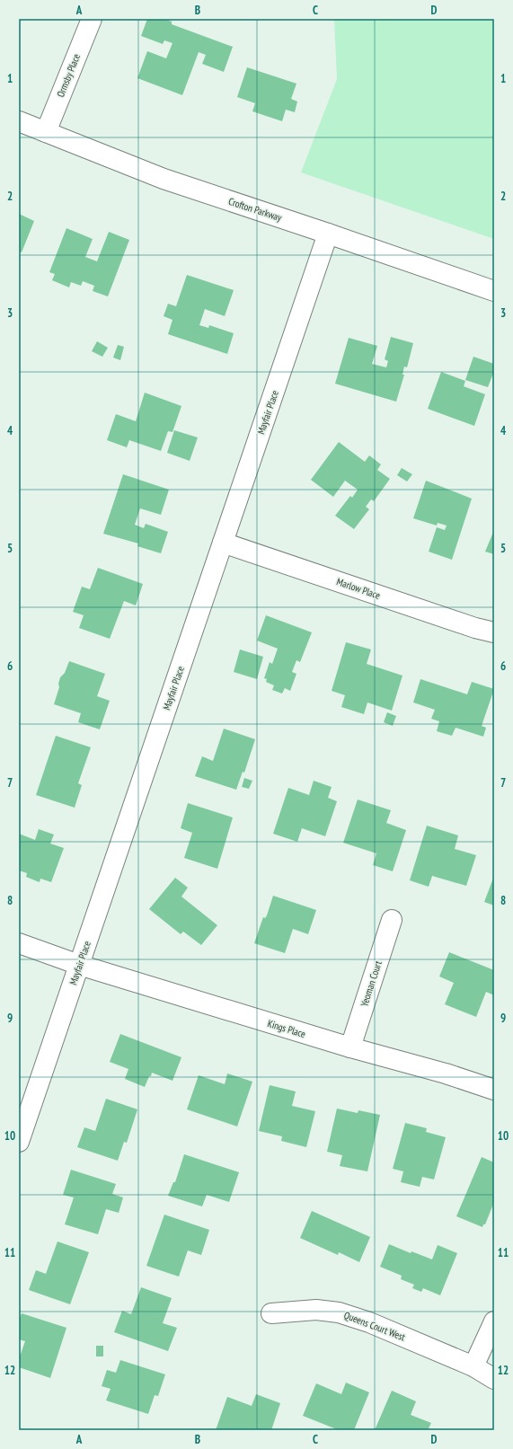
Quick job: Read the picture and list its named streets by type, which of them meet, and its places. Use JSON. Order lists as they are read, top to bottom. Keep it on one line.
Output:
{"streets":{"street":["Ormsby Place","Crofton Parkway","Mayfair Place","Marlow Place","Yeoman Court","Kings Place","Queens Court West"]},"crossings":[["Ormsby Place","Crofton Parkway"],["Crofton Parkway","Mayfair Place"],["Mayfair Place","Marlow Place"],["Mayfair Place","Kings Place"],["Yeoman Court","Kings Place"]],"grid":{"columns":["A","B","C","D"],"rows":["1","2","3","4","5","6","7","8","9","10","11","12"]}}
